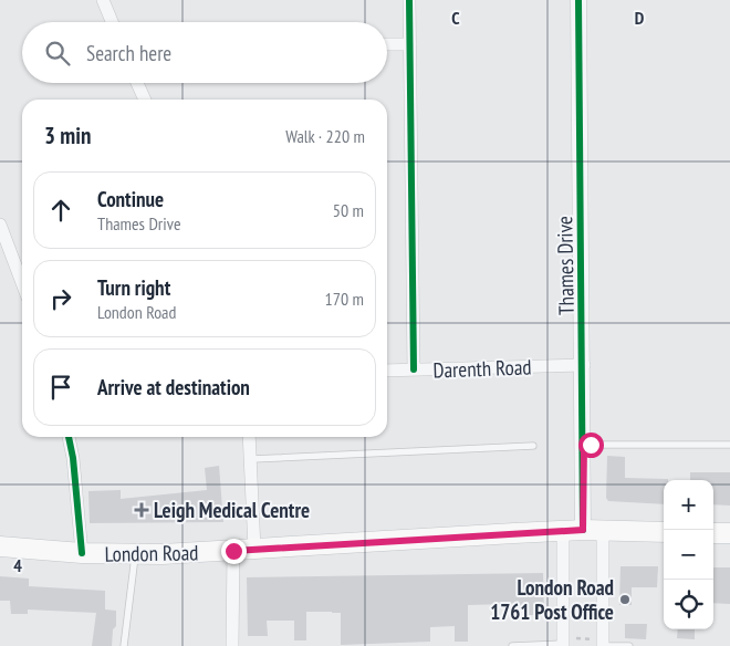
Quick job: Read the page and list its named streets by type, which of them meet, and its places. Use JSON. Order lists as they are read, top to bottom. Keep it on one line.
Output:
{"streets":{"main road":["London Road"],"street":["Thames Drive","Darenth Road"]},"crossings":[["Thames Drive","Darenth Road"],["Thames Drive","London Road"]],"places":{"health":["Leigh Medical Centre"],"other":["London Road 1761 Post Office"]},"page":{"search":"Search here","heading":["3 min","Walk · 220 m"],"list":[["Continue","Thames Drive","50 m"],["Turn right","London Road","170 m"],"Arrive at destination"],"map_buttons":["+","−"]},"grid":{"columns":["C","D"],"rows":["4"]}}
